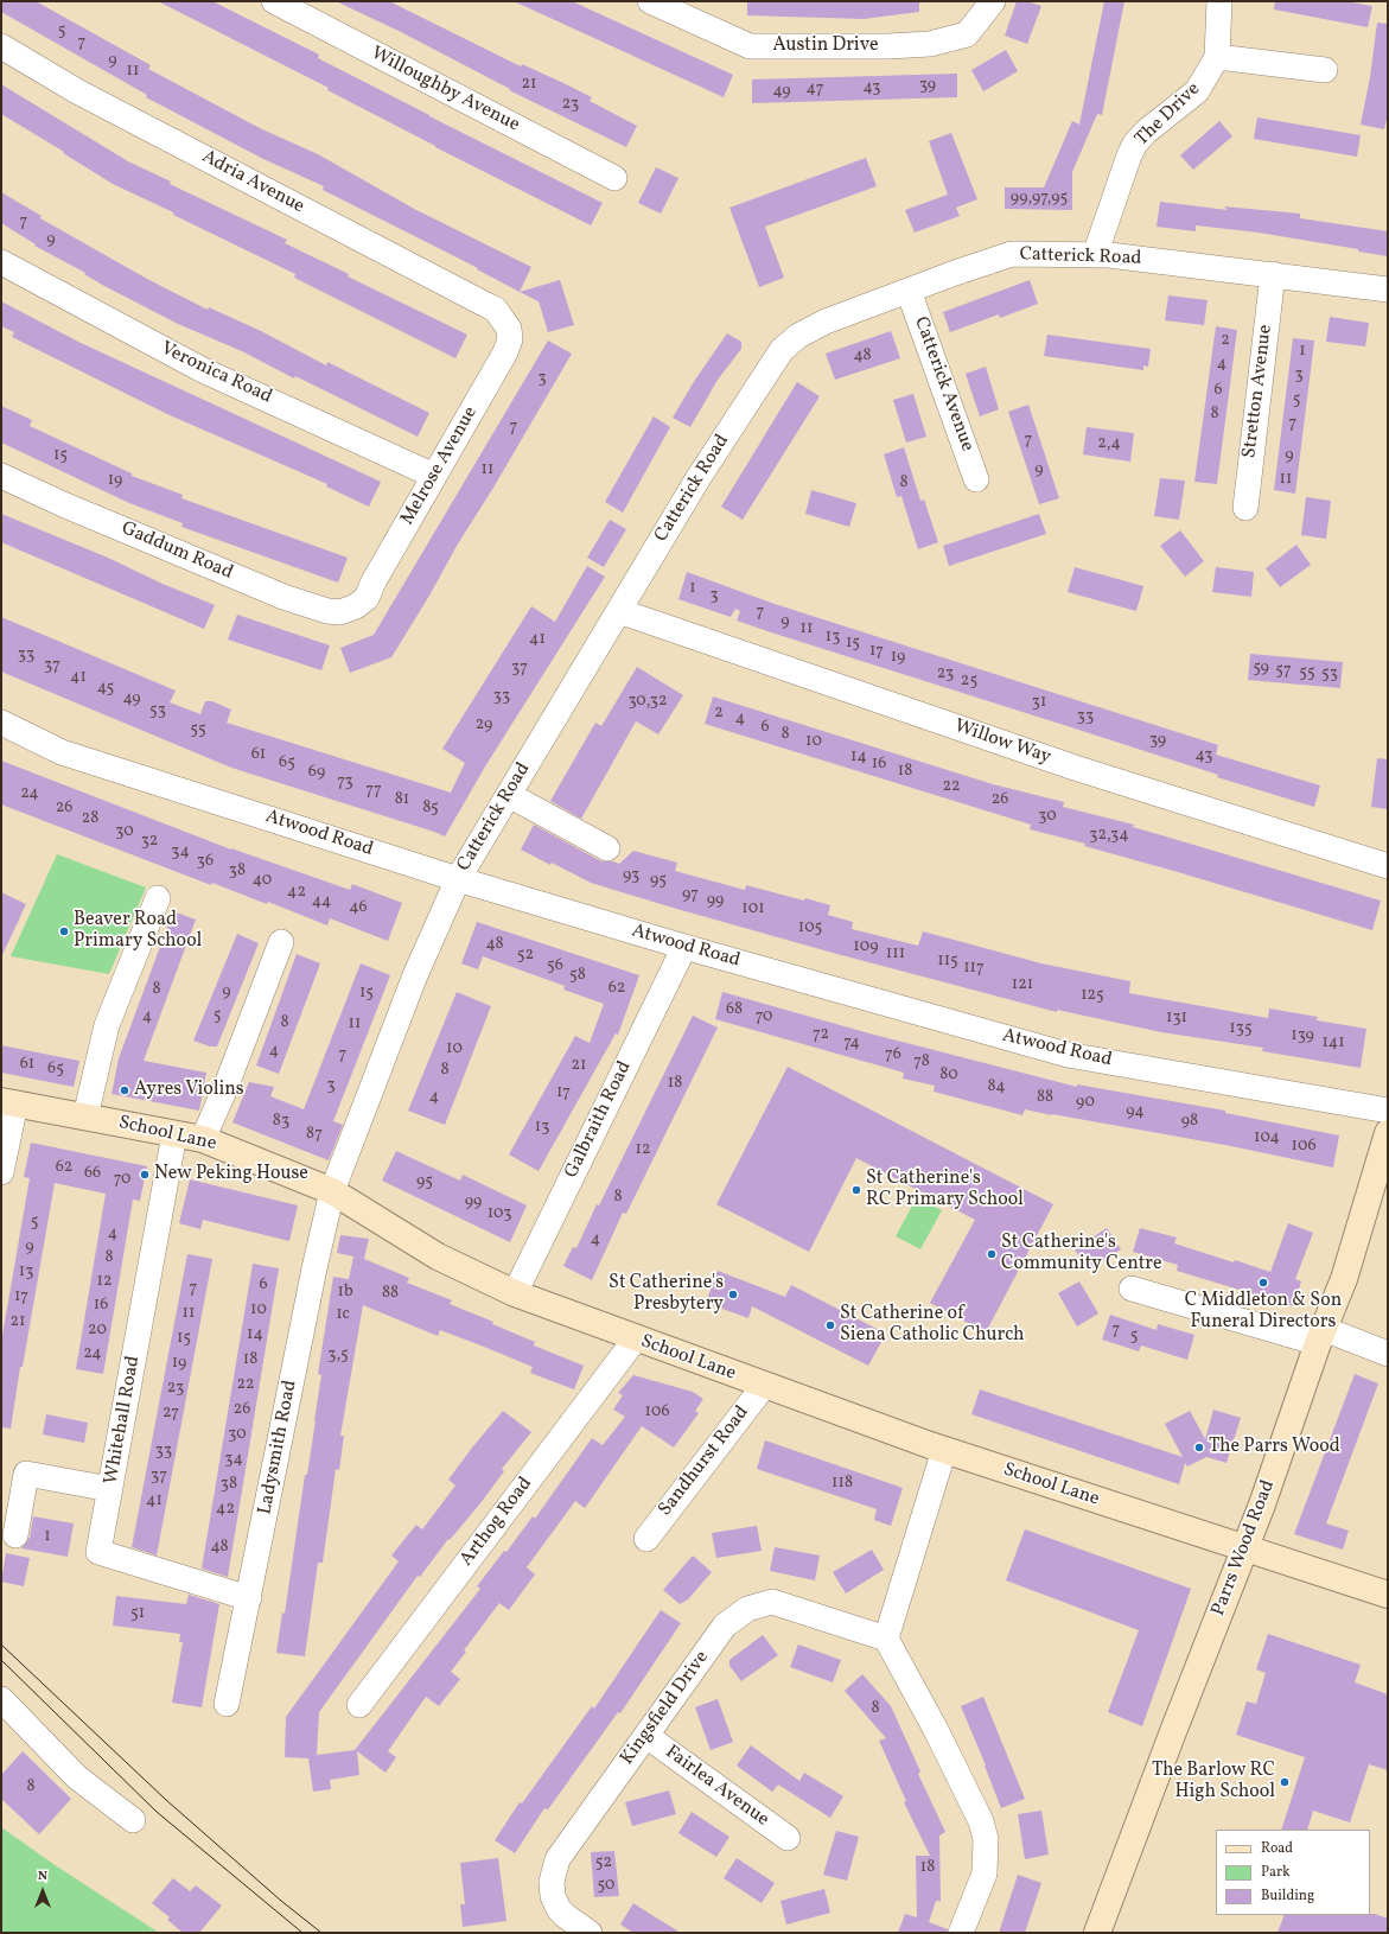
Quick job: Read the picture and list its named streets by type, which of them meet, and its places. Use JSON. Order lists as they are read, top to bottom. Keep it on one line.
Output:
{"streets":{"street":["Austin Drive","Willoughby Avenue","The Drive","Adria Avenue","Catterick Road","Veronica Road","Catterick Avenue","Stretton Avenue","Melrose Avenue","Gaddum Road","Willow Way","Atwood Road","Galbraith Road","School Lane","Whitehall Road","Ladysmith Road","Sandhurst Road","Arthog Road","Parrs Wood Road","Kingsfield Drive","Fairlea Avenue"]},"crossings":[["The Drive","Catterick Road"],["Adria Avenue","Melrose Avenue"],["Catterick Road","Catterick Avenue"],["Catterick Road","Stretton Avenue"],["Catterick Road","Willow Way"],["Catterick Road","Atwood Road"],["Catterick Road","School Lane"],["Catterick Road","Ladysmith Road"],["Veronica Road","Melrose Avenue"],["Melrose Avenue","Gaddum Road"],["Atwood Road","Galbraith Road"],["Galbraith Road","School Lane"],["School Lane","Whitehall Road"],["School Lane","Ladysmith Road"],["School Lane","Sandhurst Road"],["School Lane","Arthog Road"],["School Lane","Parrs Wood Road"],["Whitehall Road","Ladysmith Road"],["Kingsfield Drive","Fairlea Avenue"]],"places":["Beaver Road Primary School","Ayres Violins","New Peking House","St Catherine's RC Primary School","St Catherine's Community Centre","C Middleton & Son Funeral Directors","St Catherine's Presbytery","St Catherine of Siena Catholic Church","The Parrs Wood","The Barlow RC High School"],"house_numbers":["5","7","9","11","21","39","43","47","49","23","99,97,95","7","9","2","1","48","4","3","3","6","5","8","7","7","7","2,4","15","9","11","9","11","19","8","1","3","7","9","11","13","41","15","17","33","19","37","37","59","57","55","23","53","41","25","45","33","49","30,32","31","53","2","33","4","29","6","55","8","39","10","61","43","14","65","16","18","69","73","22","77","24","81","26","26","85","30","28","30","32,34","32","34","36","38","93","40","95","42","97","99","44","46","101","105","48","109","111","52","115","56","117","58","121","62","8","9","15","125","68","5","4","70","131","8","11","135","72","139","74","141","10","4","7","76","78","61","21","65","8","80","18","3","84","17","4","88","90","94","83","98","13","87","104","106","12","62","66","70","95","8","99","103","5","4","4","9","8","13","12","6","7","1b","88","17","16","10","11","1c","21","20","7","14","5","15","24","3,5","18","19","22","23","26","106","27","30","33","34","37","118","38","41","42","1","48","51","8","8","52","18","50"],"legend":["Road","Park","Building"],"north":"top"}
